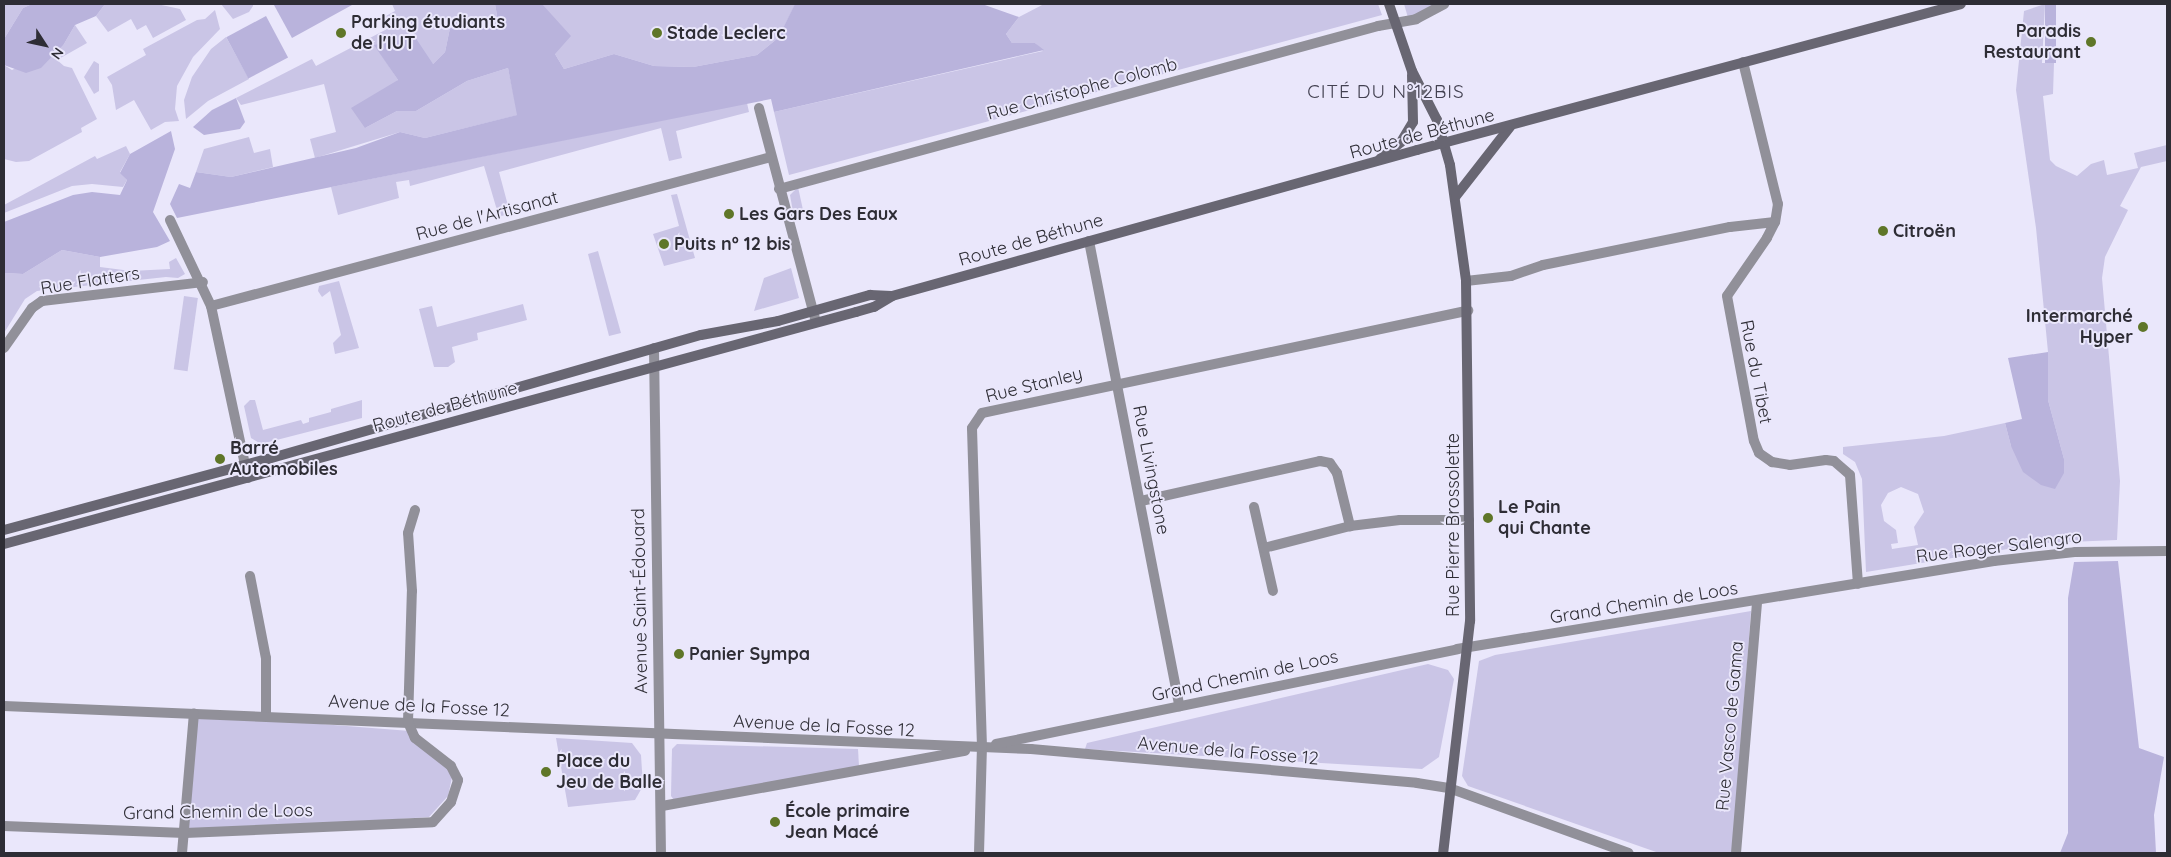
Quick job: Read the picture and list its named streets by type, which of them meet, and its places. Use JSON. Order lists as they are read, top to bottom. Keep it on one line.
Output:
{"streets":{"main road":["Route de Béthune","Rue Pierre Brossolette"],"street":["Rue Christophe Colomb","Rue de l'Artisanat","Rue Flatters","Rue du Tibet","Rue Stanley","Rue Livingstone","Rue Roger Salengro","Avenue Saint-Édouard","Grand Chemin de Loos","Avenue de la Fosse 12","Rue Vasco de Gama"]},"crossings":[["Route de Béthune","Rue Livingstone"],["Route de Béthune","Rue Pierre Brossolette"],["Route de Béthune","Avenue Saint-Édouard"],["Rue du Tibet","Rue Roger Salengro"],["Rue Stanley","Rue Livingstone"],["Rue Stanley","Rue Pierre Brossolette"],["Rue Stanley","Grand Chemin de Loos"],["Rue Stanley","Avenue de la Fosse 12"],["Rue Livingstone","Grand Chemin de Loos"],["Rue Pierre Brossolette","Grand Chemin de Loos"],["Rue Pierre Brossolette","Avenue de la Fosse 12"],["Rue Roger Salengro","Grand Chemin de Loos"],["Avenue Saint-Édouard","Grand Chemin de Loos"],["Avenue Saint-Édouard","Avenue de la Fosse 12"],["Grand Chemin de Loos","Avenue de la Fosse 12"],["Grand Chemin de Loos","Rue Vasco de Gama"]],"districts":["CITÉ DU N°12BIS"],"places":["Parking étudiants de l'IUT","Stade Leclerc","Paradis Restaurant","Les Gars Des Eaux","Citroën","Puits n° 12 bis","Intermarché Hyper","Barré Automobiles","Le Pain qui Chante","Panier Sympa","Place du Jeu de Balle","École primaire Jean Macé"],"north":"bottom right"}
